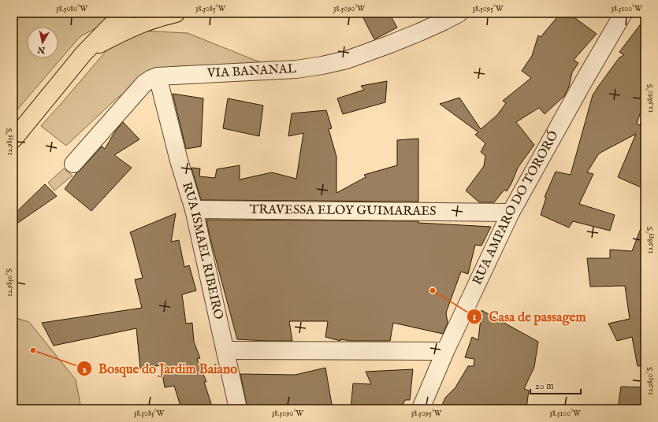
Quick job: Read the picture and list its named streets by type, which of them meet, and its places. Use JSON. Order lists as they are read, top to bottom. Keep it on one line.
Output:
{"streets":{"street":["VIA BANANAL","RUA AMPARO DO TORORÓ","TRAVESSA ELOY GUIMARAES","RUA ISMAEL RIBEIRO"]},"crossings":[["VIA BANANAL","RUA ISMAEL RIBEIRO"],["RUA AMPARO DO TORORÓ","TRAVESSA ELOY GUIMARAES"],["TRAVESSA ELOY GUIMARAES","RUA ISMAEL RIBEIRO"]],"places":["Casa de passagem","Bosque do Jardim Baiano"],"scale_bar":"20 m","north":"bottom","coordinates":["38.5080°W","38.5085°W","38.5090°W","38.5095°W","38.5100°W","12.9860°S","12.9855°S","12.9850°S"]}
